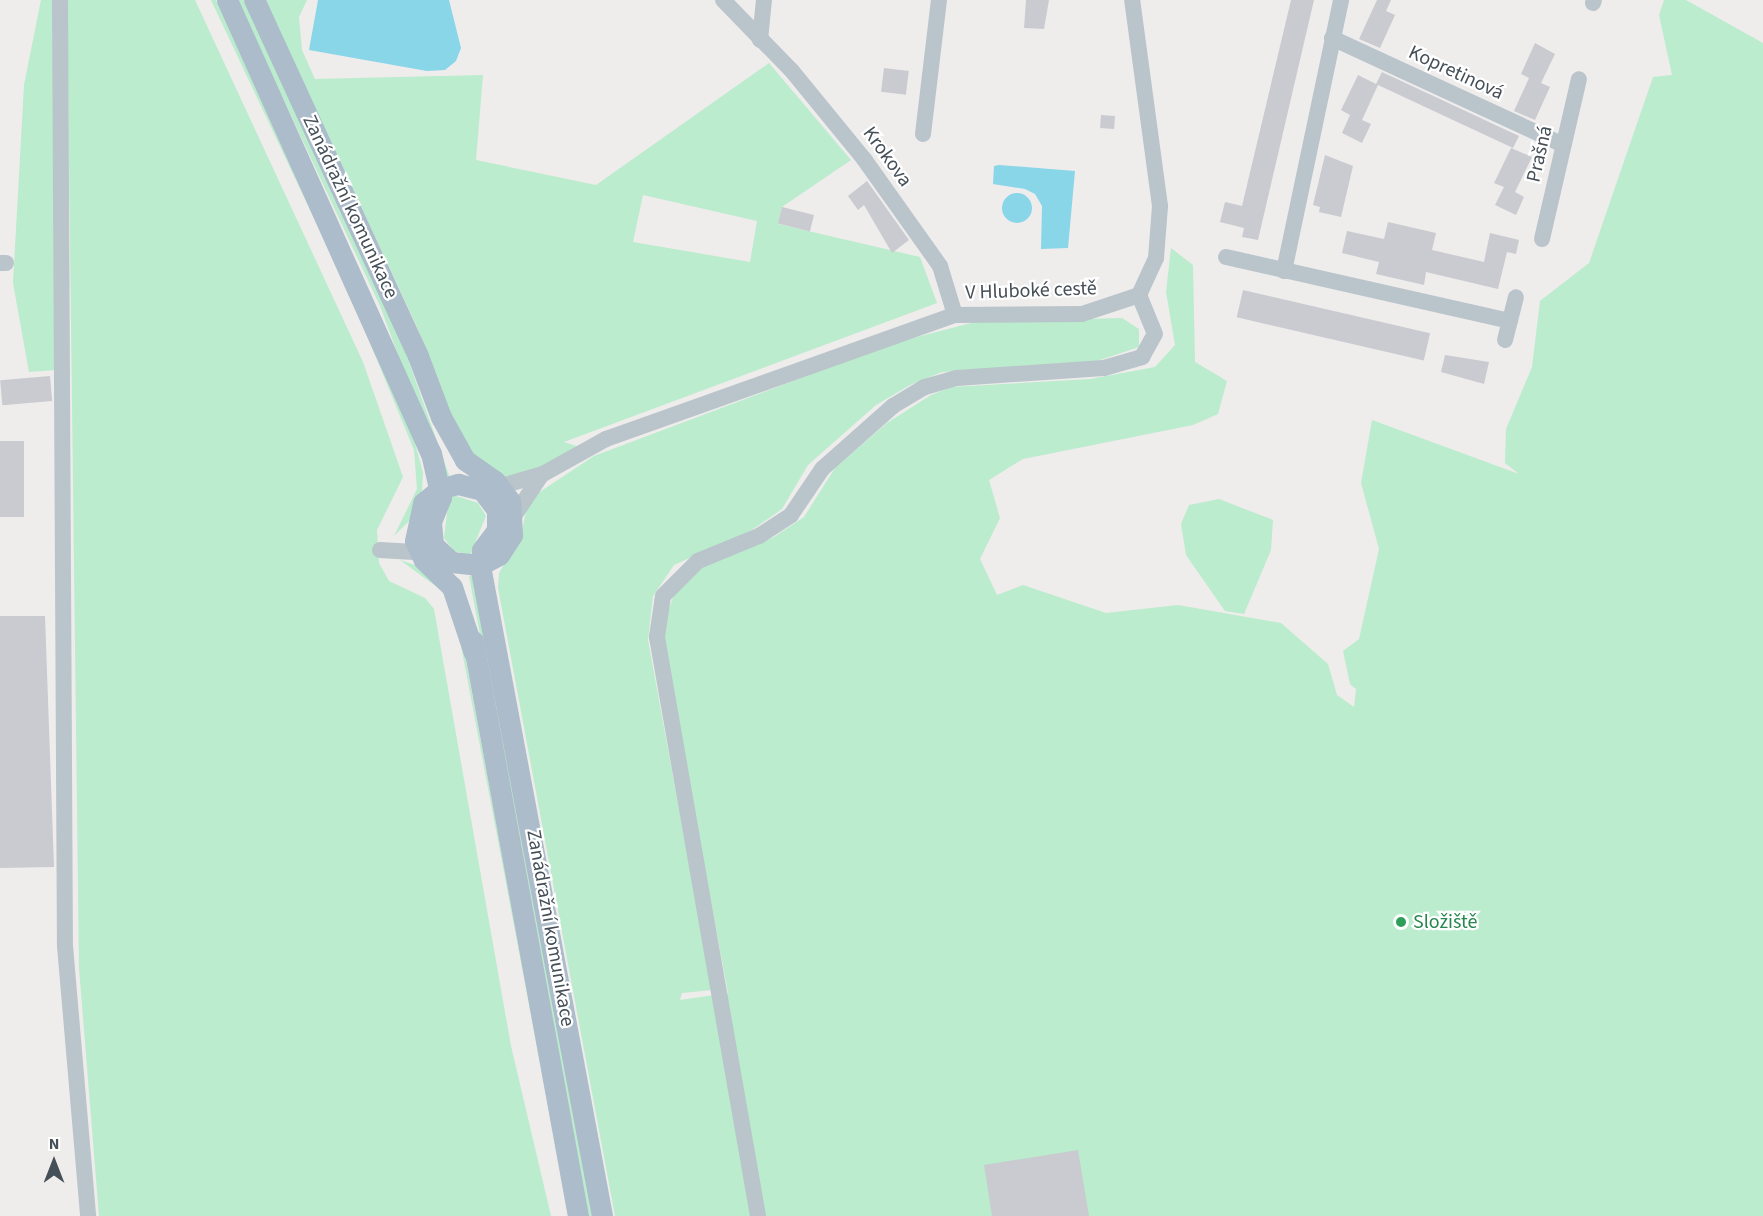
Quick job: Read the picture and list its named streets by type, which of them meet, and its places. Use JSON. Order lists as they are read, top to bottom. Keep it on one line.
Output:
{"streets":{"main road":["Zanádražní komunikace"],"street":["Kopretinová","Prašná","Krokova","V Hluboké cestě"]},"crossings":[["Kopretinová","Prašná"],["Krokova","V Hluboké cestě"],["Zanádražní komunikace","V Hluboké cestě"]],"places":["Složiště"],"north":"top"}
